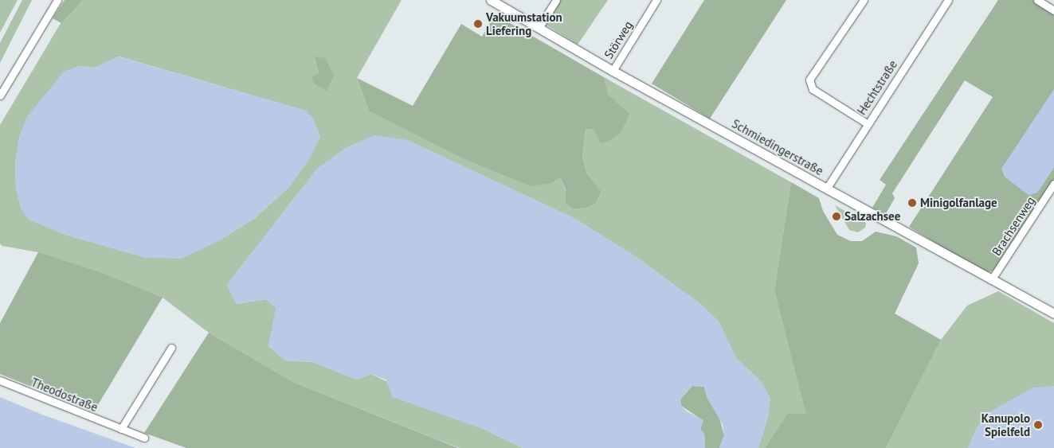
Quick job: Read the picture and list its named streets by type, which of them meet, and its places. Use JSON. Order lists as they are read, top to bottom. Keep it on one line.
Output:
{"streets":{"street":["Störweg","Hechtstraße","Schmiedingerstraße","Brachsenweg","Theodostraße"]},"crossings":[["Störweg","Schmiedingerstraße"],["Hechtstraße","Schmiedingerstraße"],["Schmiedingerstraße","Brachsenweg"]],"places":["Vakuumstation Liefering","Minigolfanlage","Salzachsee","Kanupolo Spielfeld"]}
